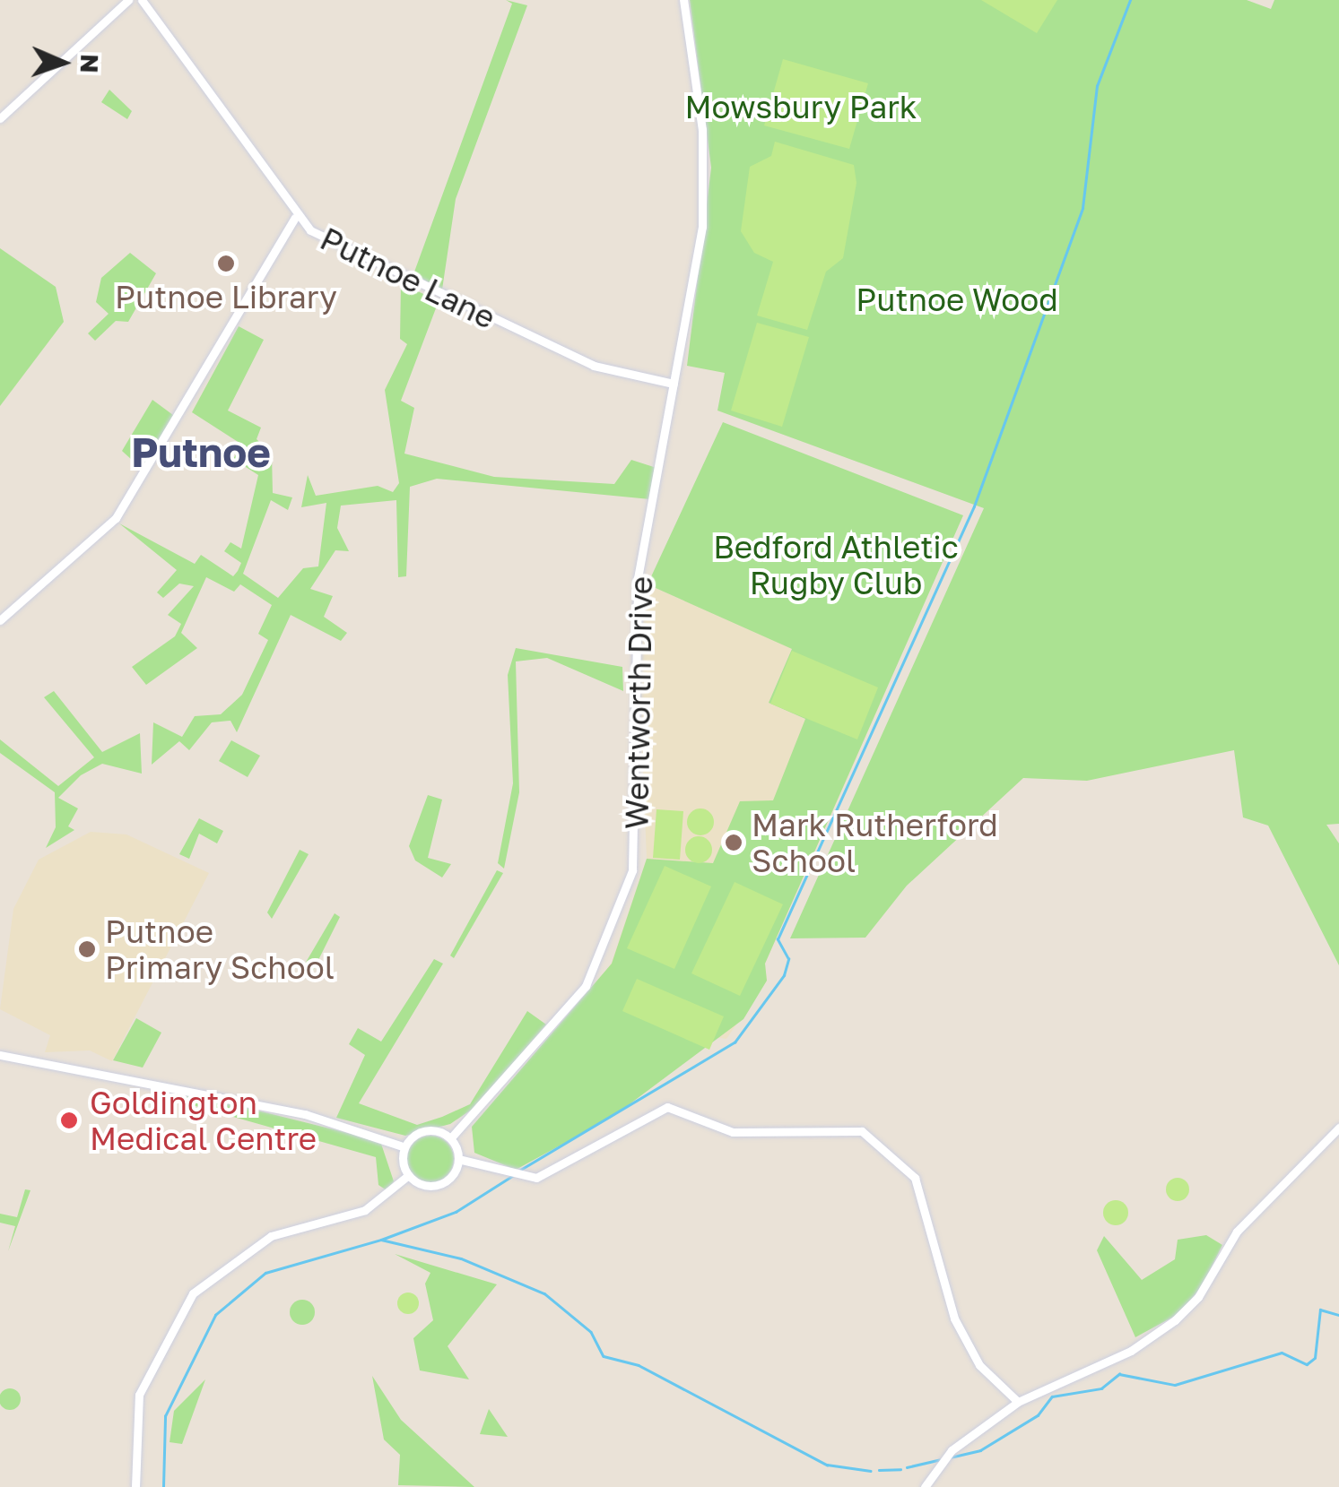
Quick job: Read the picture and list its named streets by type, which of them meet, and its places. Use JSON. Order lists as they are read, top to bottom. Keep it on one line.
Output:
{"streets":{"street":["Putnoe Lane","Wentworth Drive"]},"crossings":[["Putnoe Lane","Wentworth Drive"]],"districts":["Putnoe"],"parks":["Mowsbury Park","Putnoe Wood","Bedford Athletic Rugby Club"],"places":["Putnoe Library","Mark Rutherford School","Putnoe Primary School","Goldington Medical Centre"],"north":"right"}
